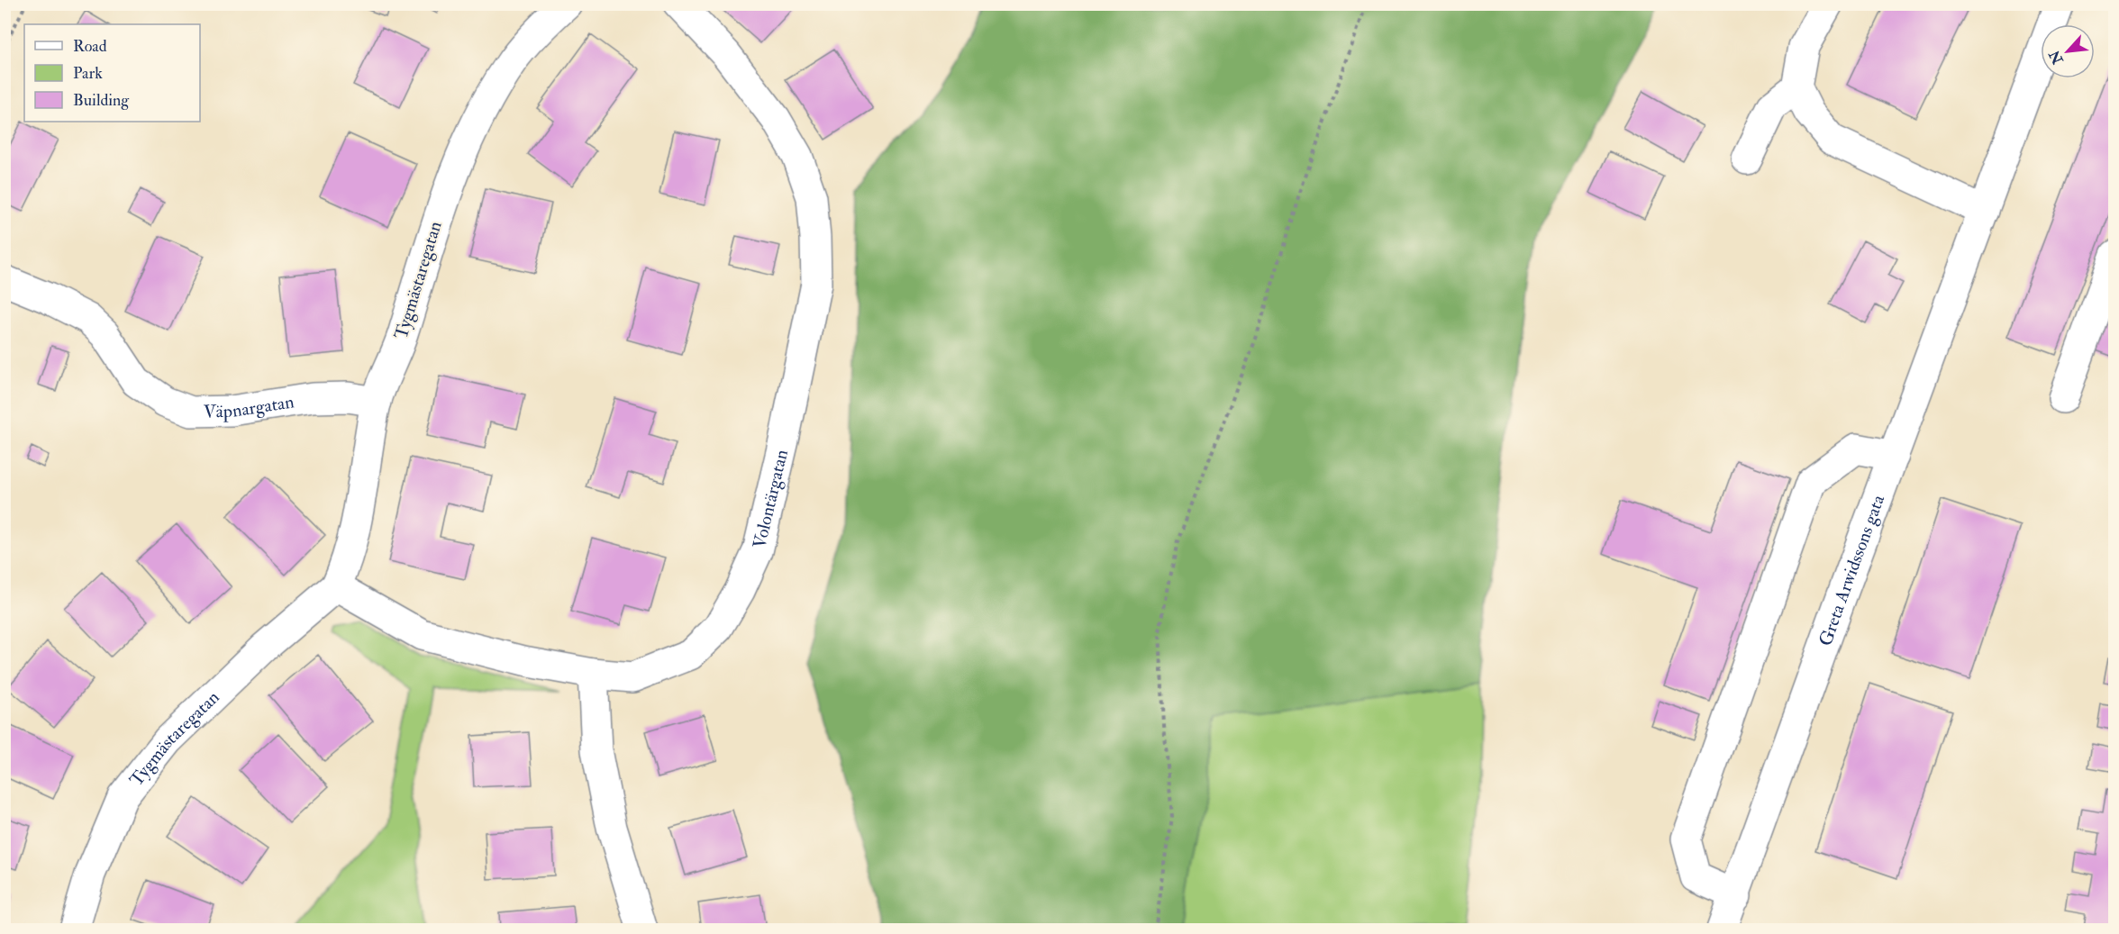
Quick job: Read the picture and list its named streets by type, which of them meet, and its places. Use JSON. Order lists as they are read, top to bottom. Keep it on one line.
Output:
{"streets":{"street":["Tygmästaregatan","Väpnargatan","Volontärgatan","Greta Arwidssons gata"]},"crossings":[["Tygmästaregatan","Väpnargatan"]],"legend":["Road","Park","Building"],"north":"bottom left"}
